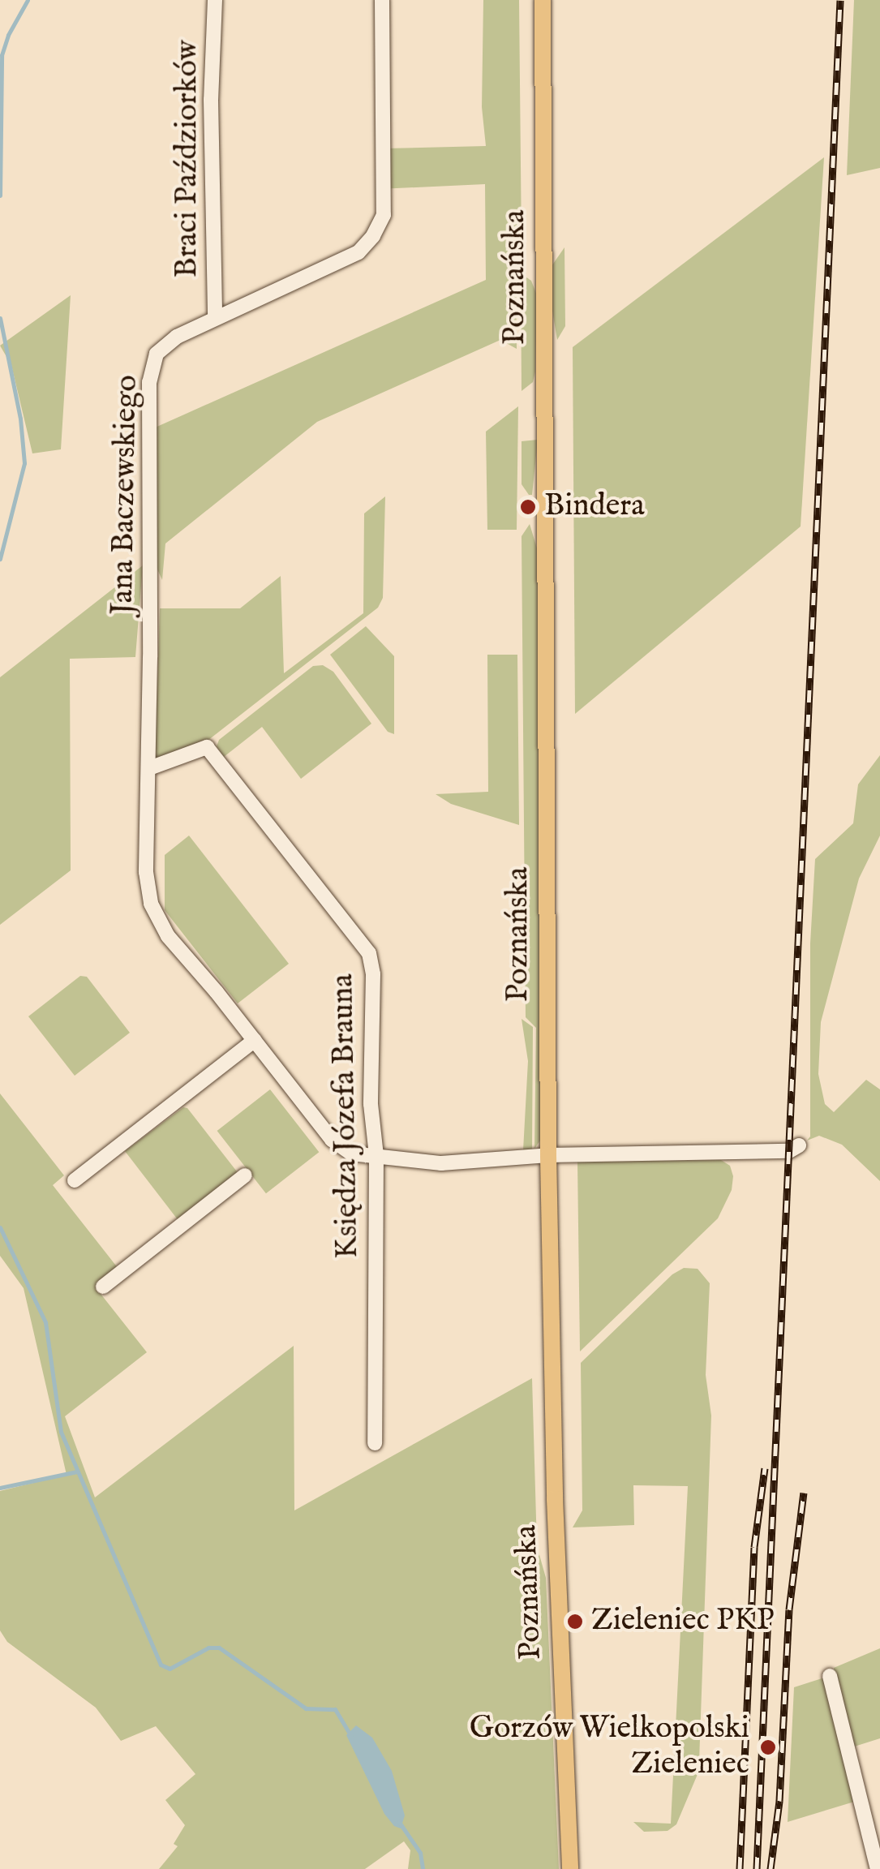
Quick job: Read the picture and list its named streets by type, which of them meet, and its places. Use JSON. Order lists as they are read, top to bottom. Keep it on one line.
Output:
{"streets":{"main road":["Poznańska"],"street":["Braci Paździorków","Jana Baczewskiego","Księdza Józefa Brauna"]},"crossings":[["Braci Paździorków","Jana Baczewskiego"],["Poznańska","Jana Baczewskiego"],["Jana Baczewskiego","Księdza Józefa Brauna"]],"places":["Bindera","Zieleniec PKP","Gorzów Wielkopolski Zieleniec"]}
